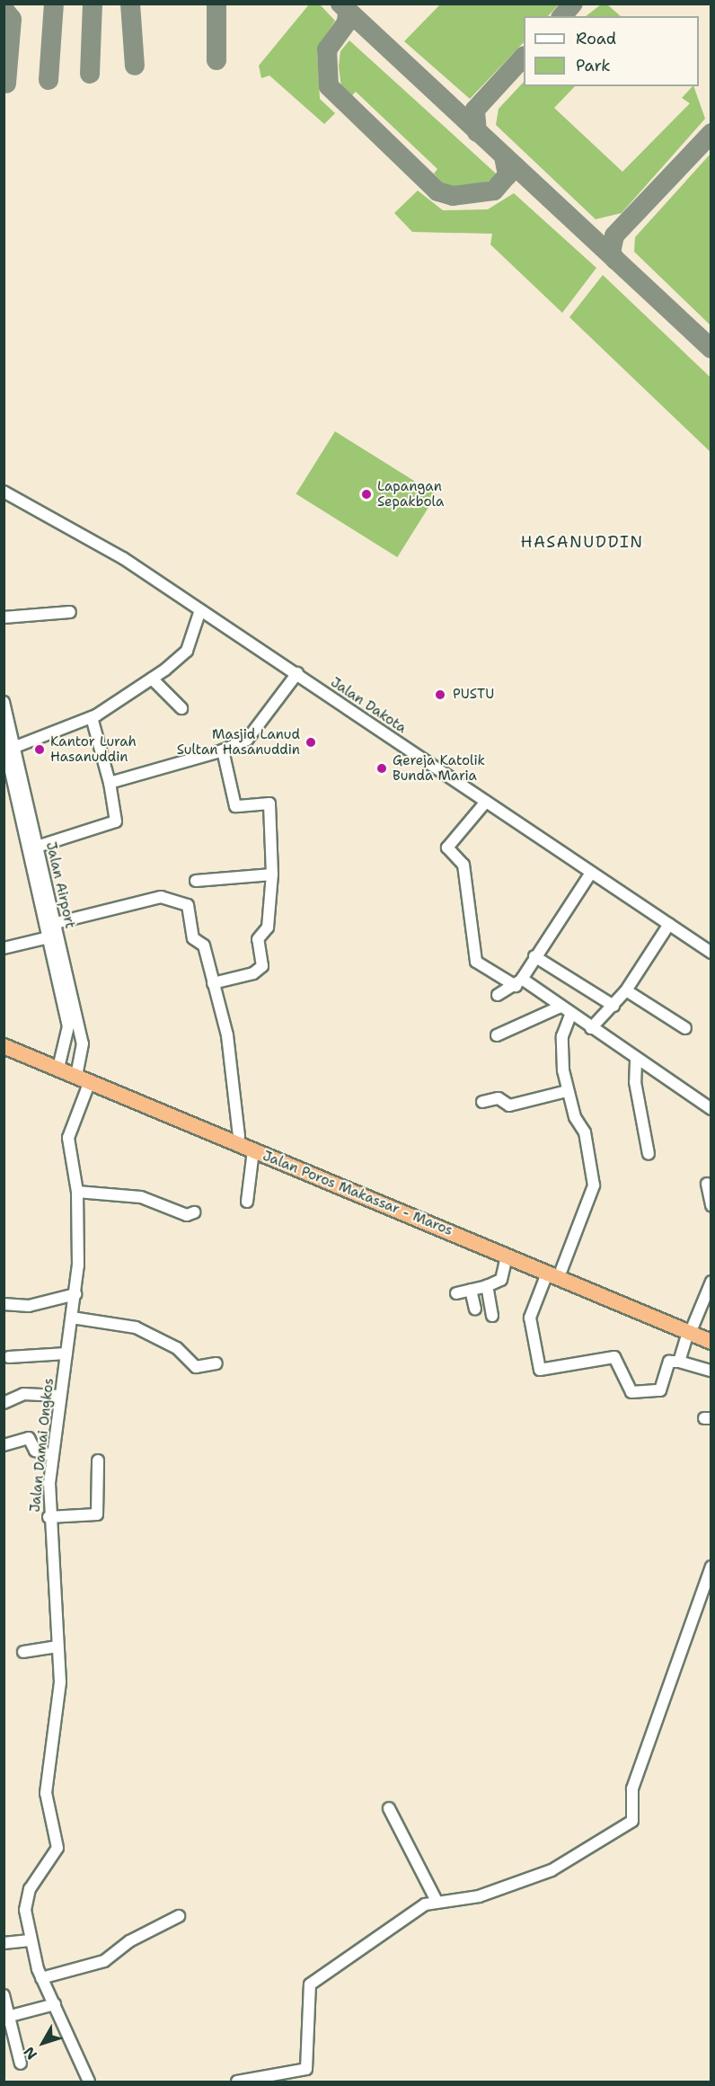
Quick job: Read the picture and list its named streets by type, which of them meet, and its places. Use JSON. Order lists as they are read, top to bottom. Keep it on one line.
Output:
{"streets":{"highway":["Jalan Poros Makassar - Maros"],"street":["Jalan Dakota","Jalan Airport","Jalan Damai Ongkos"]},"crossings":[["Jalan Airport","Jalan Poros Makassar - Maros"],["Jalan Airport","Jalan Damai Ongkos"],["Jalan Poros Makassar - Maros","Jalan Damai Ongkos"]],"districts":["HASANUDDIN"],"places":["Lapangan Sepakbola","PUSTU","Masjid Lanud Sultan Hasanuddin","Kantor Lurah Hasanuddin","Gereja Katolik Bunda Maria"],"legend":["Road","Park"],"north":"bottom left"}
